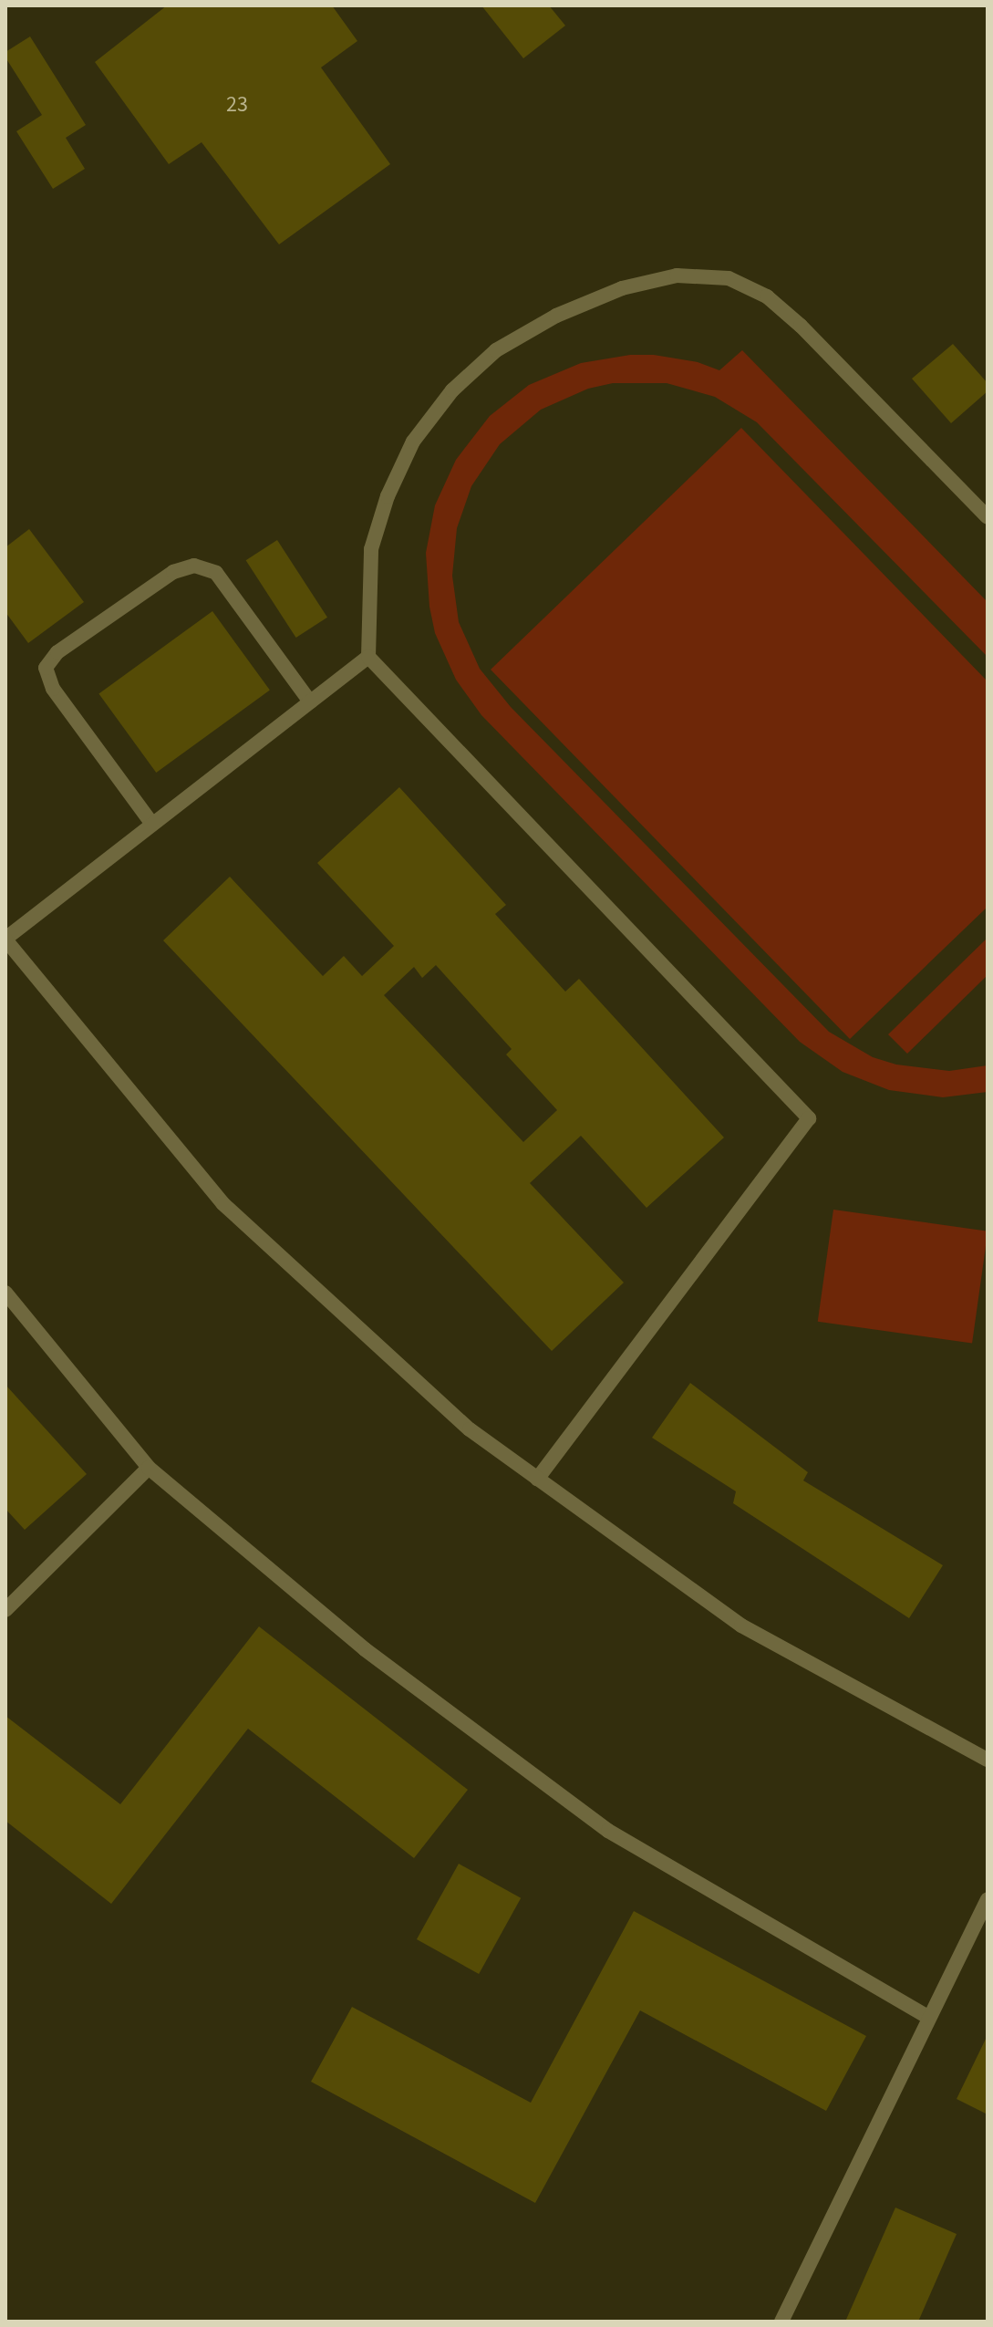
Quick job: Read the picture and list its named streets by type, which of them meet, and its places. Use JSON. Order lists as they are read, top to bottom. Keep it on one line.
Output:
{"house_numbers":["23"]}
